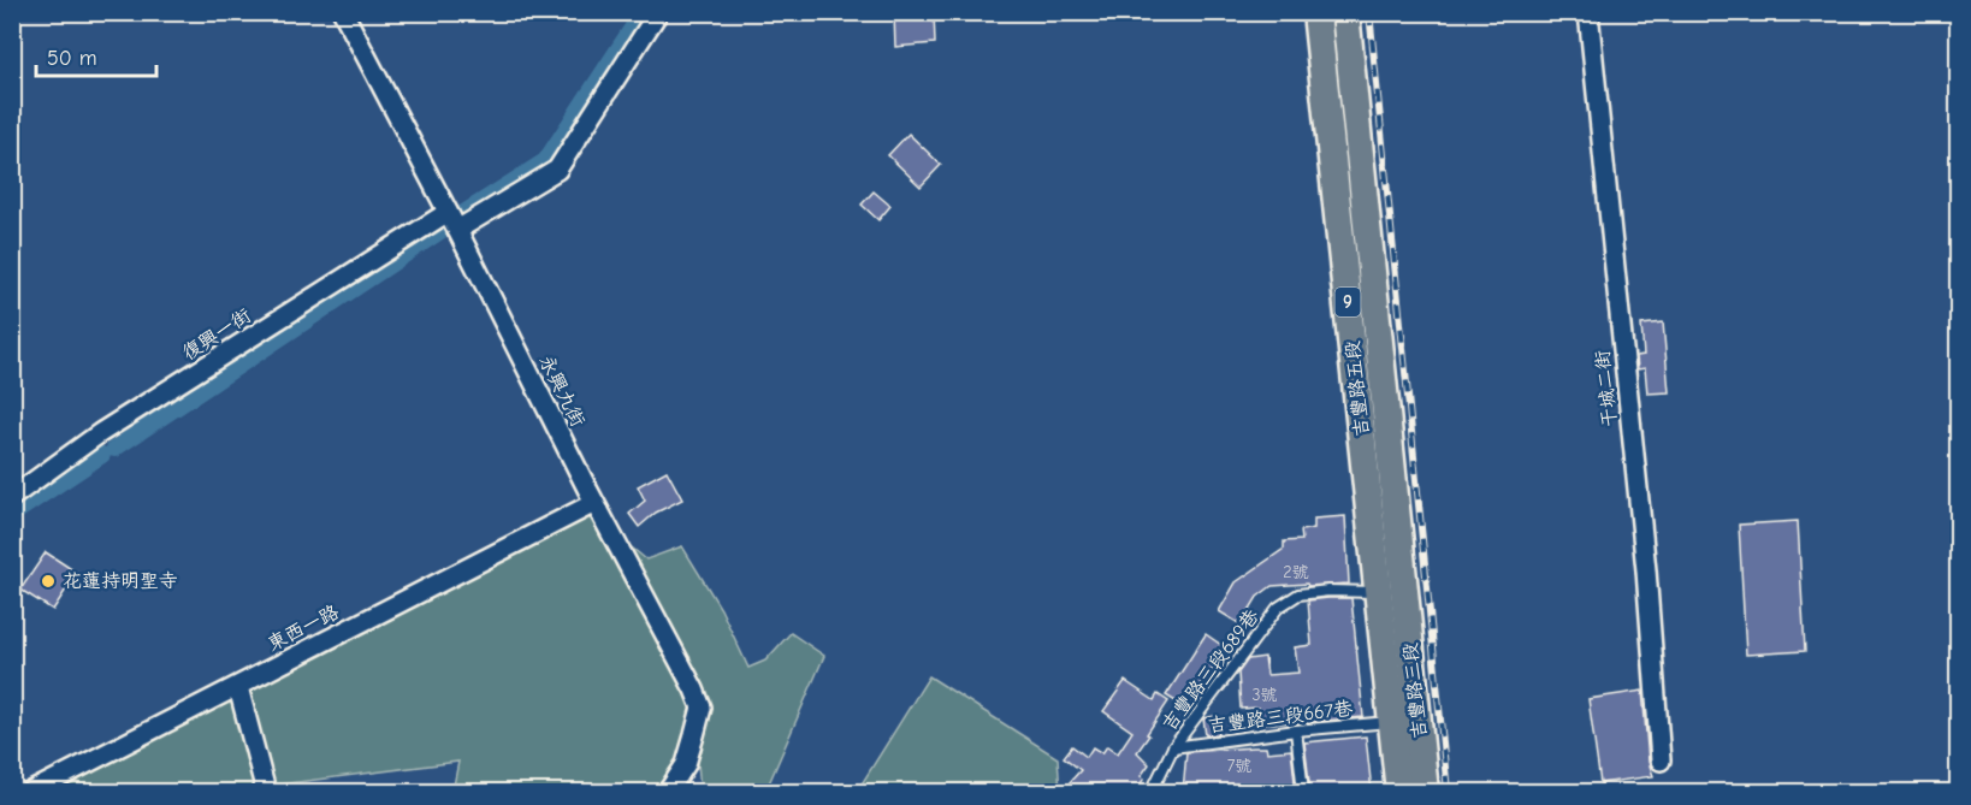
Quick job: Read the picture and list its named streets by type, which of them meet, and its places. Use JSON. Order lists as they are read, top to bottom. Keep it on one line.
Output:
{"streets":{"main road":["9","吉豐路五段","吉豐路三段"],"street":["復興一街","干城二街","永興九街","東西一路"],"lane":["吉豐路三段689巷","吉豐路三段667巷"]},"crossings":[["復興一街","永興九街"],["吉豐路五段","吉豐路三段689巷"],["吉豐路五段","吉豐路三段"],["永興九街","東西一路"],["吉豐路三段689巷","吉豐路三段"],["吉豐路三段689巷","吉豐路三段667巷"],["吉豐路三段","吉豐路三段667巷"]],"places":["花蓮持明聖寺"],"house_numbers":["2號","3號","7號"],"scale_bar":"50 m"}
